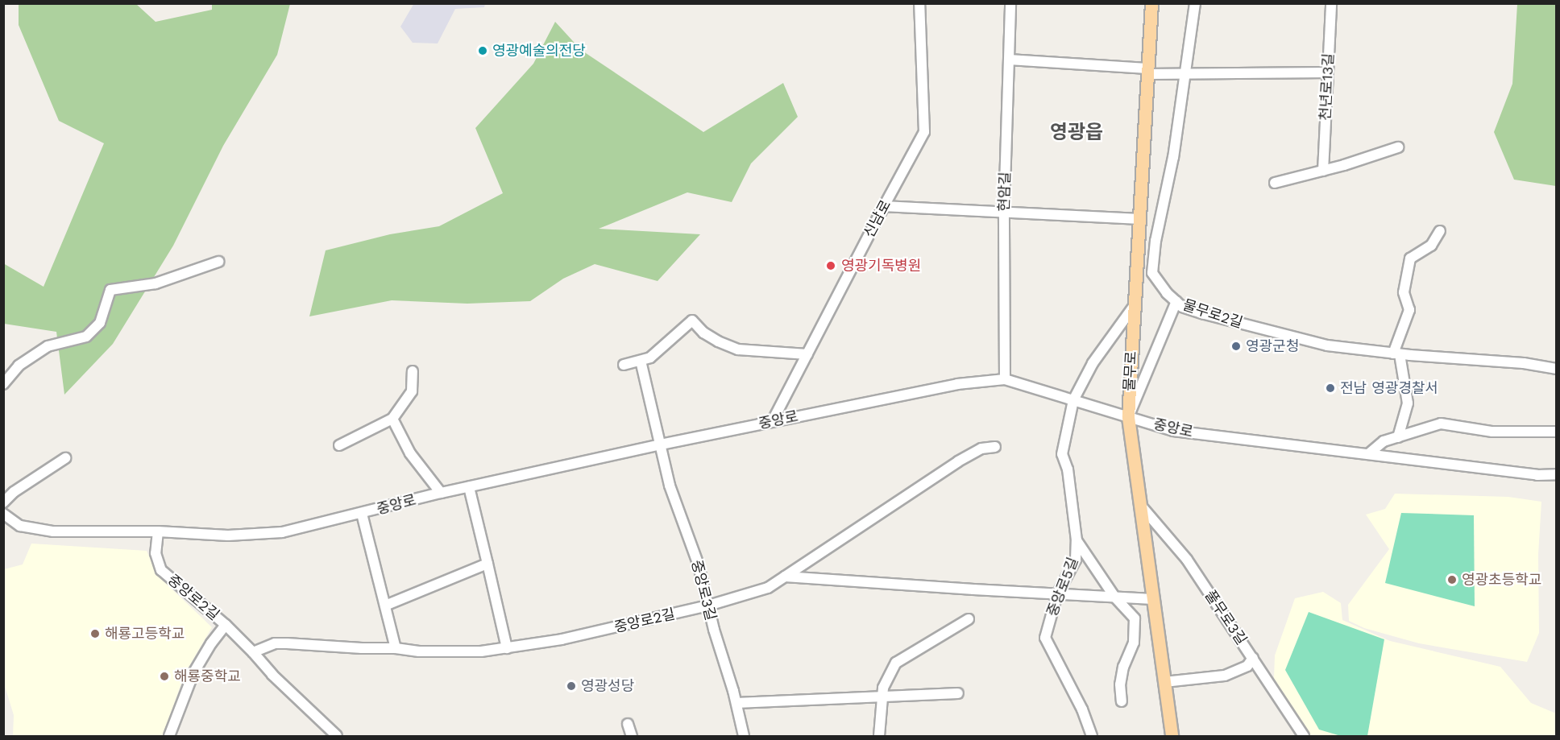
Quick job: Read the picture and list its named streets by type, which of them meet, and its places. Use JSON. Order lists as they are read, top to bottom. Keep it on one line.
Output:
{"streets":{"main road":["물무로"],"street":["천년로13길","현암길","신남로","물무로2길","중앙로","중앙로5길","중앙로3길","중앙로2길","풀무로3길"]},"crossings":[["현암길","중앙로"],["신남로","중앙로"],["물무로","중앙로"],["물무로","중앙로5길"],["물무로","풀무로3길"],["중앙로","중앙로5길"],["중앙로","중앙로3길"],["중앙로","중앙로2길"],["중앙로3길","중앙로2길"]],"districts":["영광읍"],"places":["영광예술의전당","영광기독병원","영광군청","전남 영광경찰서","영광초등학교","해룡고등학교","해룡중학교","영광성당"]}
